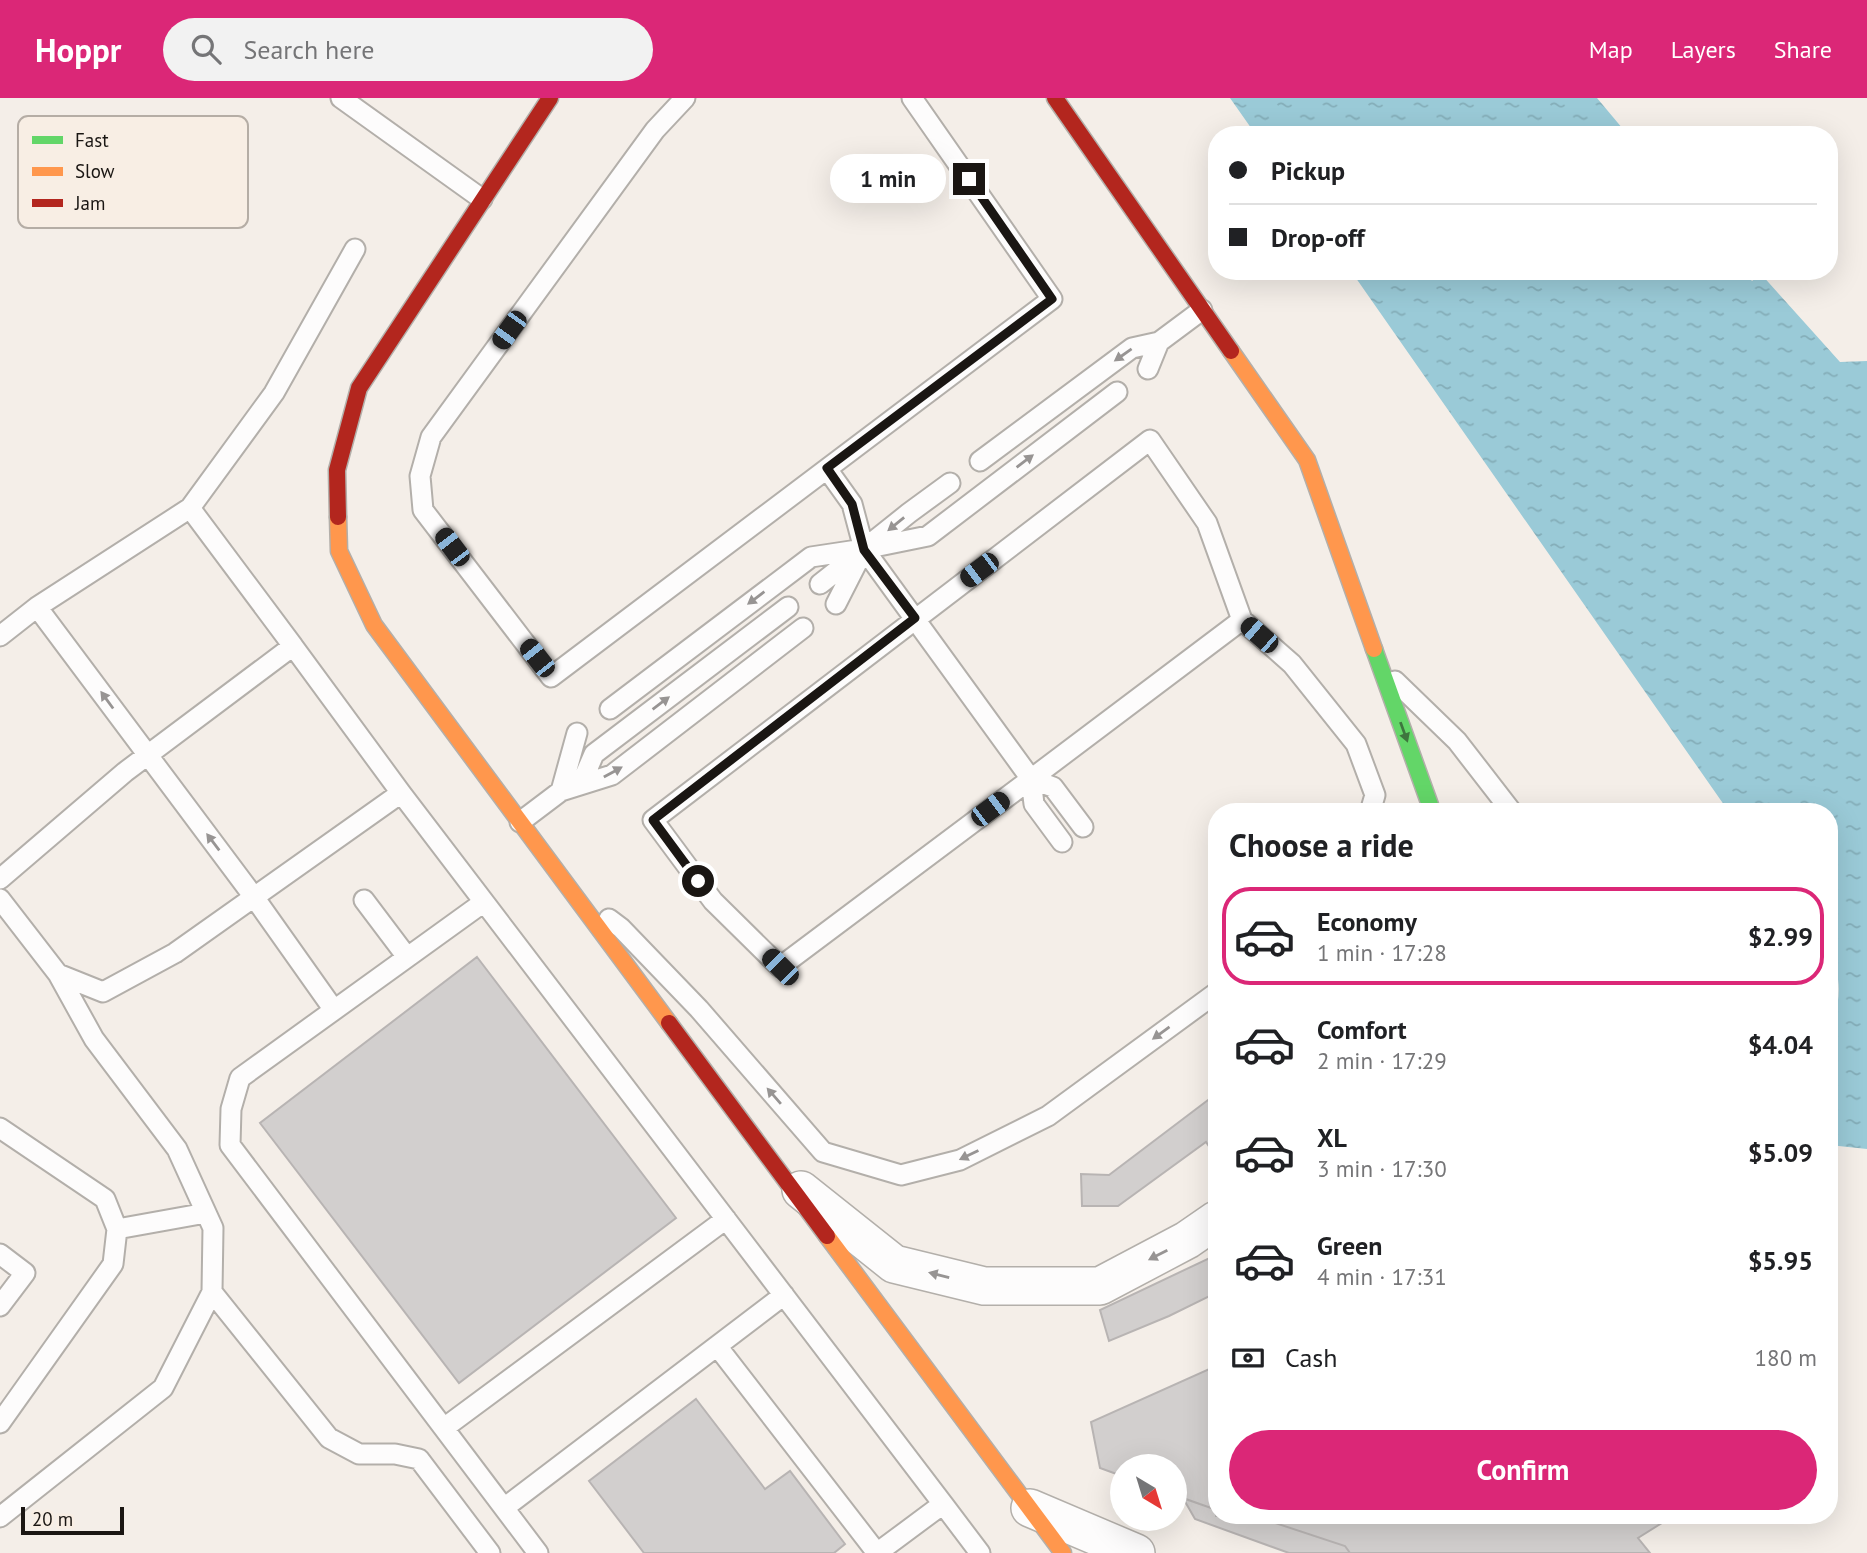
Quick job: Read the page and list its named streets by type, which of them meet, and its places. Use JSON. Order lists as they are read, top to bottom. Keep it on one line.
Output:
{"legend":["Fast","Slow","Jam"],"scale_bar":"20 m","north":"bottom right","page":{"header":"Hoppr","search":"Search here","nav":["Map","Layers","Share"],"banner":["Pickup","Drop-off"],"bubble":"1 min","heading":"Choose a ride","list":[{"name":"Economy","note":"1 min · 17:28","value":"$2.99"},{"name":"Comfort","note":"2 min · 17:29","value":"$4.04"},{"name":"XL","note":"3 min · 17:30","value":"$5.09"},{"name":"Green","note":"4 min · 17:31","value":"$5.95"}],"pay":["Cash","180 m"],"buttons":"Confirm","scale":"20 m"}}
